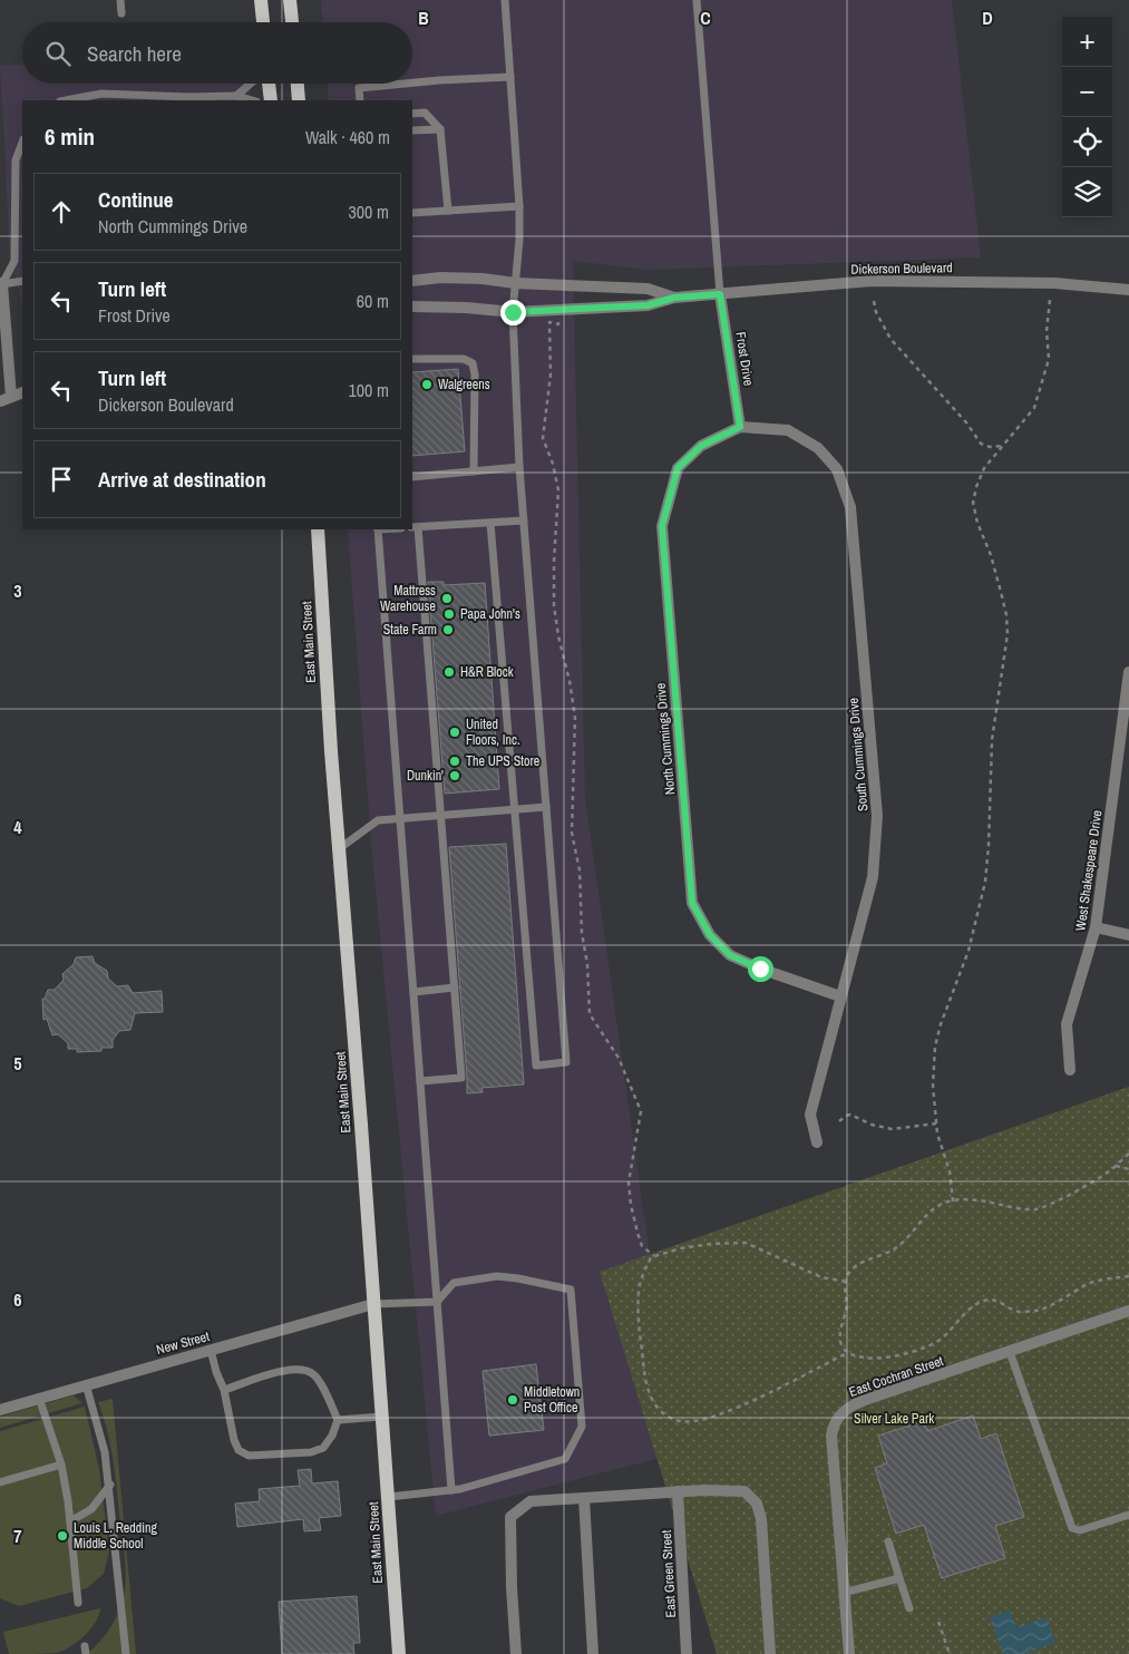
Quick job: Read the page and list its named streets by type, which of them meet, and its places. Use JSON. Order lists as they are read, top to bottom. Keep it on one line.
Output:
{"streets":{"main road":["East Main Street"],"street":["Dickerson Boulevard","Frost Drive","North Cummings Drive","South Cummings Drive","West Shakespeare Drive","New Street","East Cochran Street","East Green Street"]},"crossings":[["Dickerson Boulevard","Frost Drive"],["Frost Drive","North Cummings Drive"],["Frost Drive","South Cummings Drive"],["East Main Street","New Street"],["North Cummings Drive","South Cummings Drive"]],"parks":["Silver Lake Park"],"places":["Walgreens","Mattress Warehouse","Papa John's","State Farm","H&R Block","United Floors, Inc.","The UPS Store","Dunkin'","Middletown Post Office","Louis L. Redding Middle School"],"page":{"map_buttons":["+","−"],"search":"Search here","heading":["6 min","Walk · 460 m"],"list":[["Continue","North Cummings Drive","300 m"],["Turn left","Frost Drive","60 m"],["Turn left","Dickerson Boulevard","100 m"],"Arrive at destination"]},"grid":{"columns":["B","C","D"],"rows":["3","4","5","6","7"]}}
